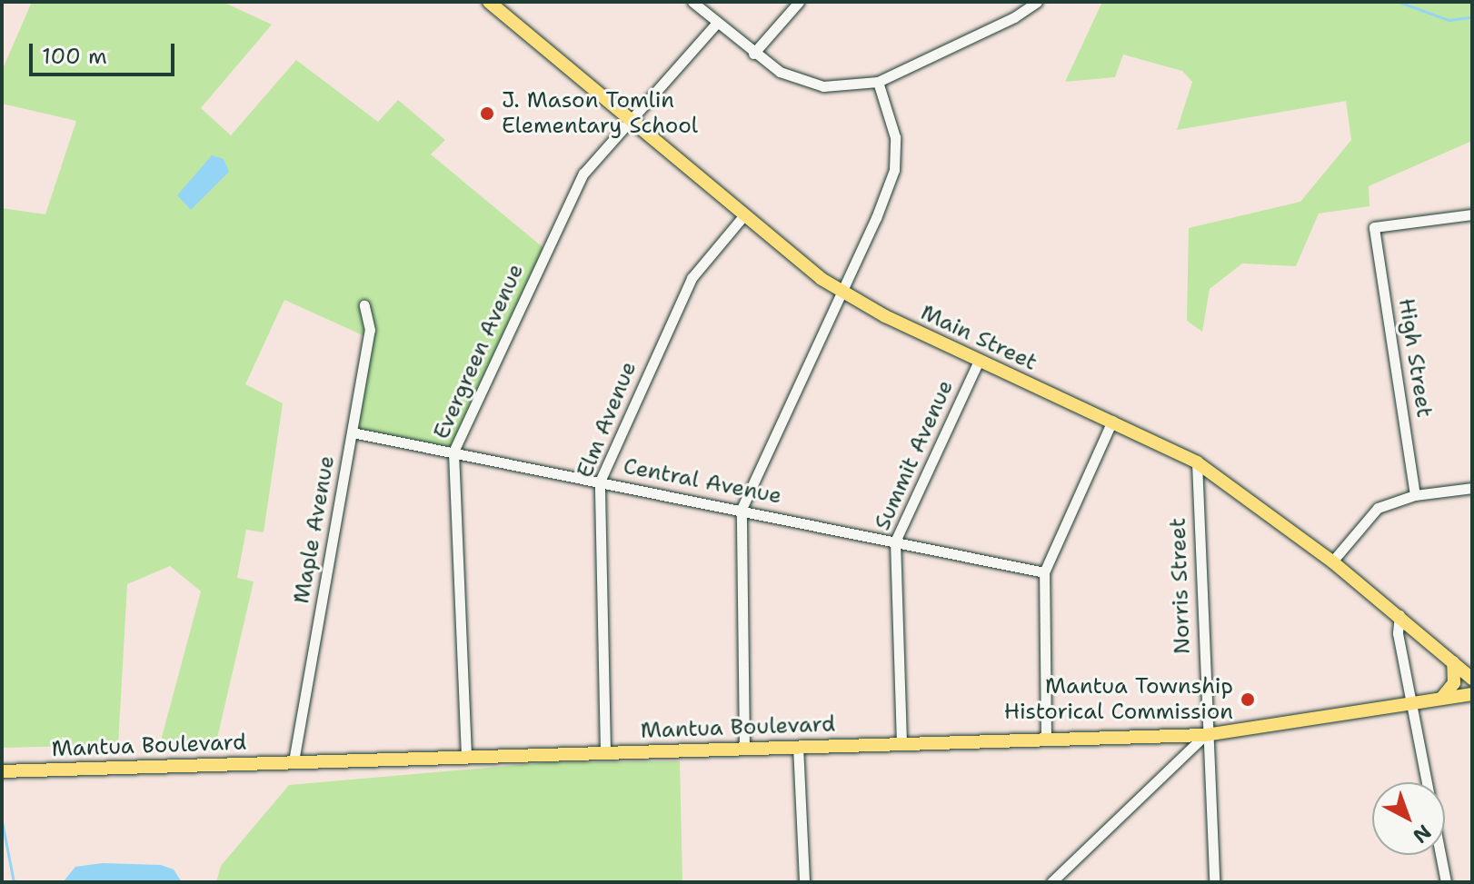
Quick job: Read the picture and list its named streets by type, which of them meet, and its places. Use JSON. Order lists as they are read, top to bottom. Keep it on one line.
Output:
{"streets":{"main road":["Main Street","Mantua Boulevard"],"street":["Evergreen Avenue","High Street","Elm Avenue","Summit Avenue","Central Avenue","Maple Avenue","Norris Street"]},"crossings":[["Main Street","Evergreen Avenue"],["Main Street","Elm Avenue"],["Main Street","Summit Avenue"],["Main Street","Norris Street"],["Evergreen Avenue","Central Avenue"],["Evergreen Avenue","Mantua Boulevard"],["Elm Avenue","Central Avenue"],["Elm Avenue","Mantua Boulevard"],["Summit Avenue","Central Avenue"],["Summit Avenue","Mantua Boulevard"],["Central Avenue","Maple Avenue"],["Maple Avenue","Mantua Boulevard"],["Norris Street","Mantua Boulevard"]],"places":["J. Mason Tomlin Elementary School","Mantua Township Historical Commission"],"scale_bar":"100 m","north":"bottom right"}
